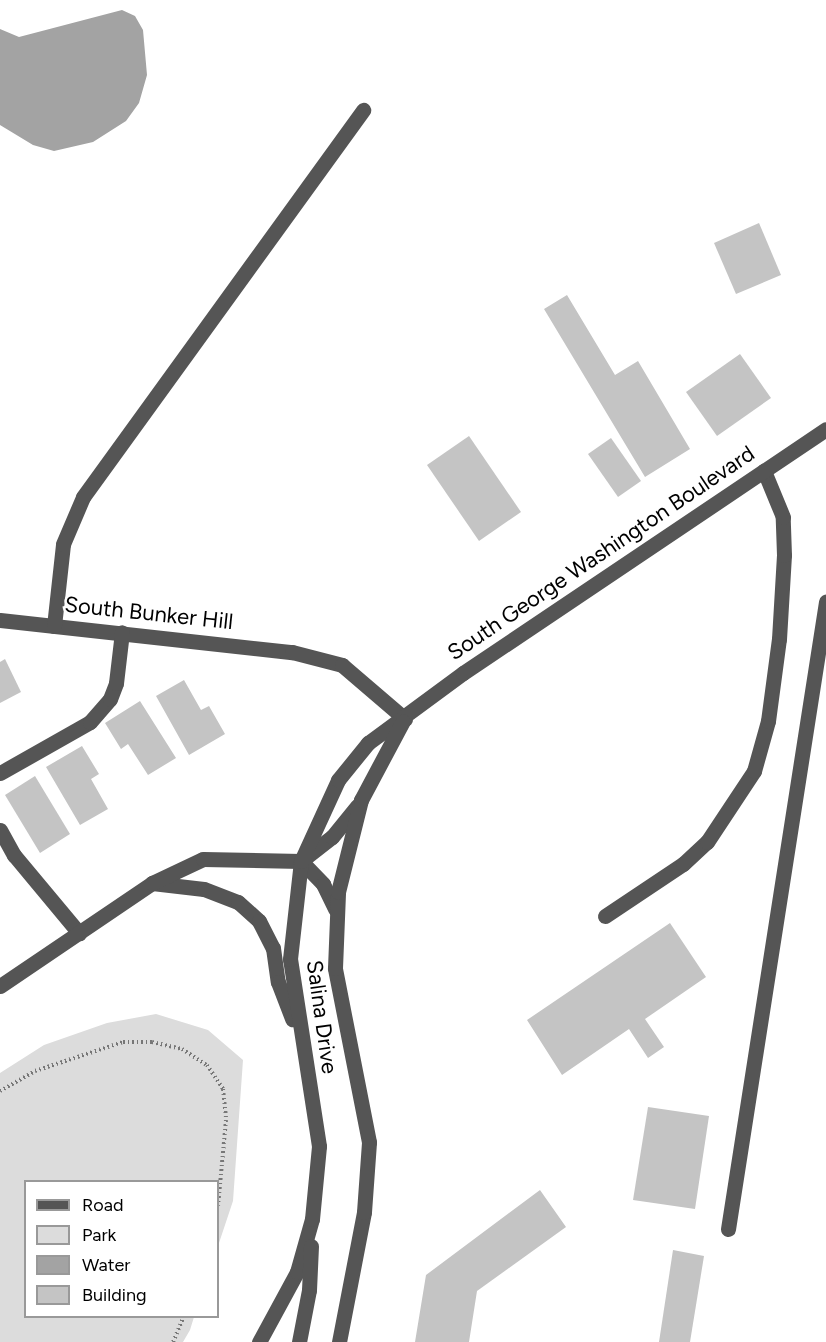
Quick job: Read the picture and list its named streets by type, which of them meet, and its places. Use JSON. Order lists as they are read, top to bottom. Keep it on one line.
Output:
{"streets":{"street":["South George Washington Boulevard","South Bunker Hill","Salina Drive"]},"crossings":[["South George Washington Boulevard","South Bunker Hill"],["South George Washington Boulevard","Salina Drive"],["South Bunker Hill","Salina Drive"]],"legend":["Road","Park","Water","Building"]}
